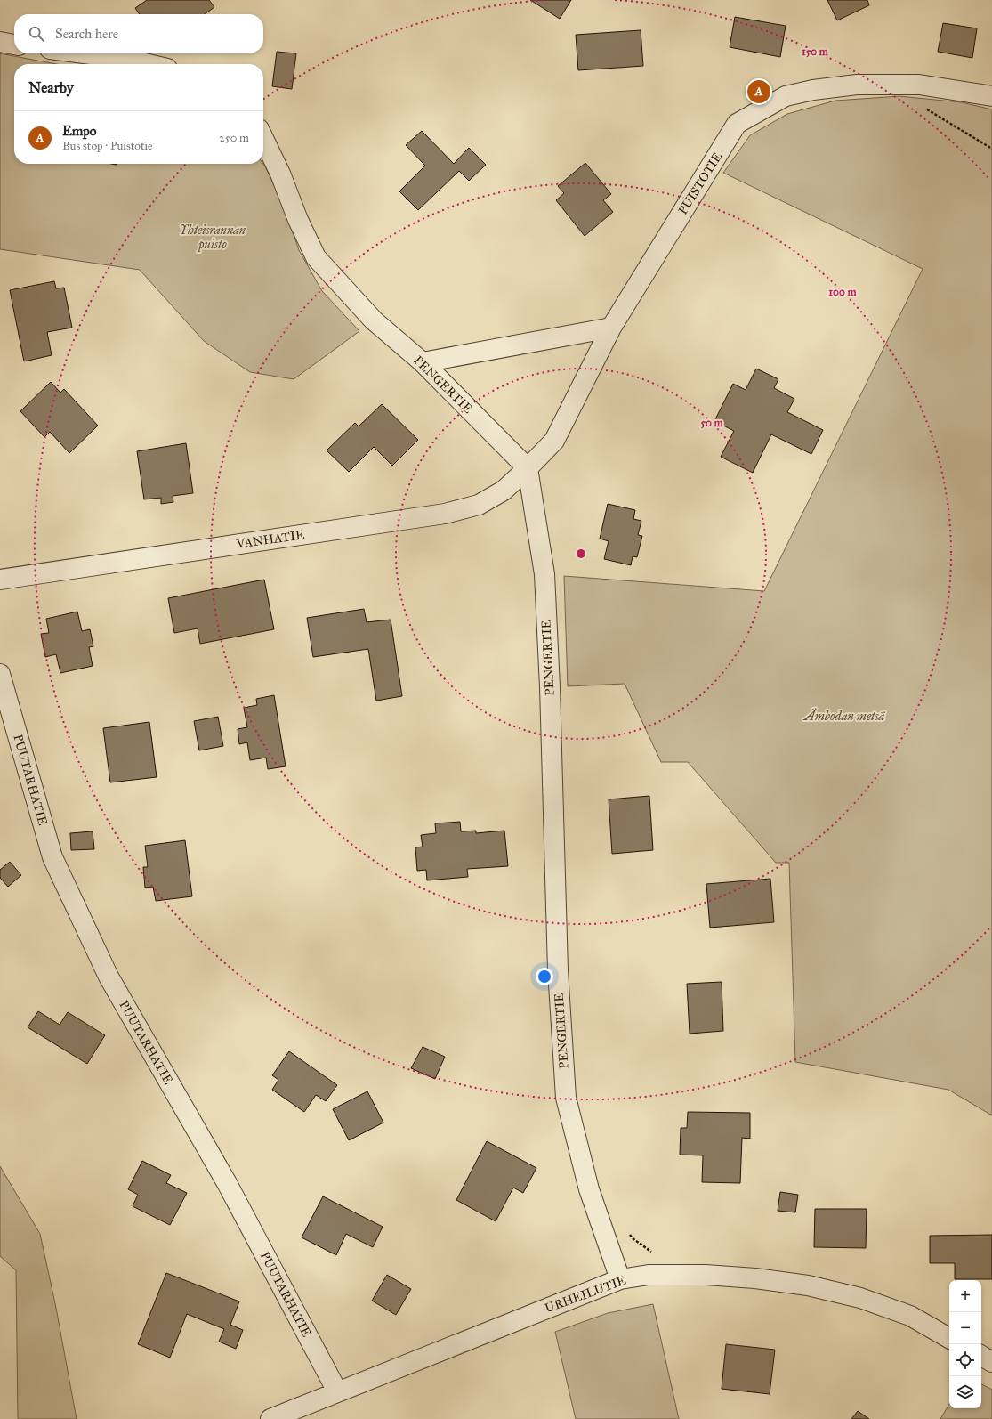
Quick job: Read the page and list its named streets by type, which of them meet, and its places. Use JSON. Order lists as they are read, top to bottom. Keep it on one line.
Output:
{"streets":{"street":["PUISTOTIE","PENGERTIE","VANHATIE","PUUTARHATIE","URHEILUTIE"]},"crossings":[["PUISTOTIE","PENGERTIE"],["PUISTOTIE","VANHATIE"],["PENGERTIE","VANHATIE"],["PENGERTIE","URHEILUTIE"],["PUUTARHATIE","URHEILUTIE"]],"parks":["Yhteisrannan puisto","Ämbodan metsä"],"page":{"search":"Search here","heading":"Nearby","pins":"A","list":[{"mark":"A","name":"Empo","note":"Bus stop · Puistotie","value":"250 m"}],"map_buttons":["+","−"]},"rings":["150 m","100 m","50 m"]}
